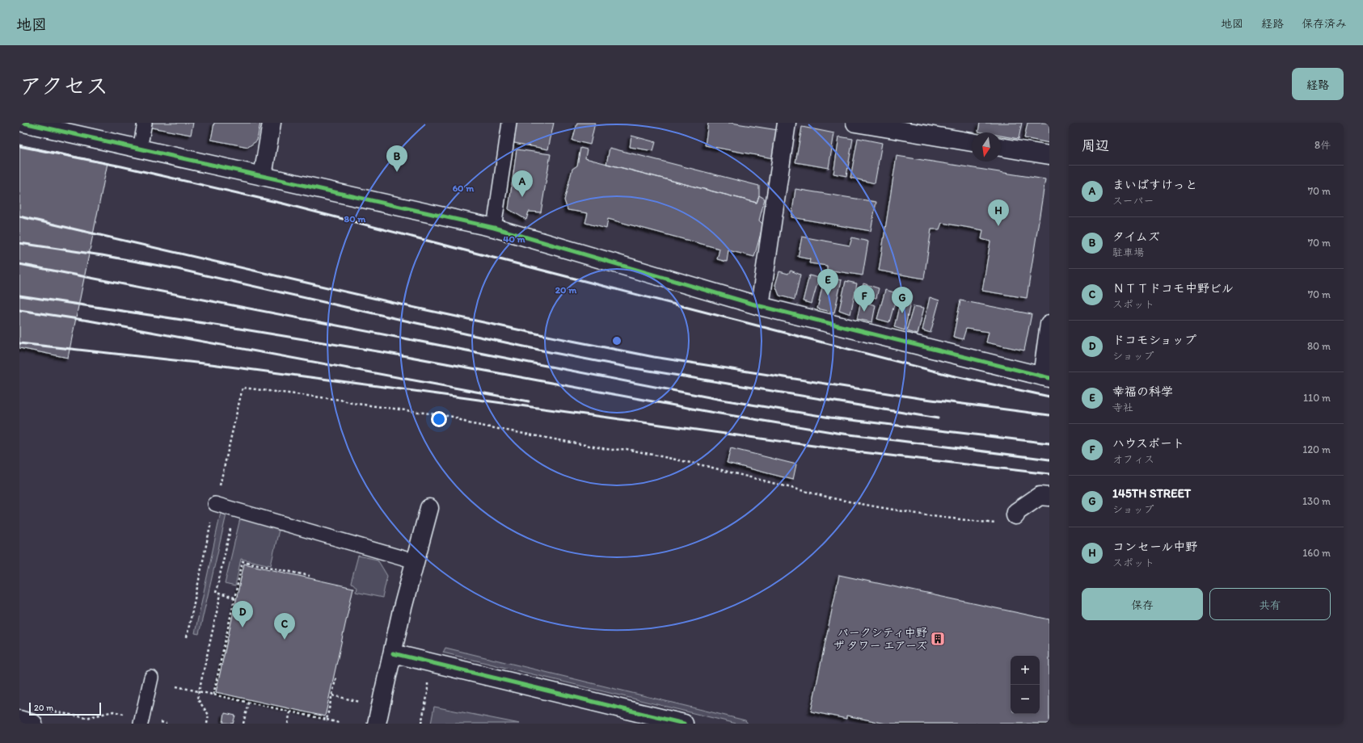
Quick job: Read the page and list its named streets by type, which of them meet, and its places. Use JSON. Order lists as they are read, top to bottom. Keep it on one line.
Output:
{"places":{"building":["パークシティ中野 ザ タワー エアーズ"]},"scale_bar":"20 m","north":"bottom","page":{"header":"地図","nav":["地図","経路","保存済み"],"title":"アクセス","buttons":["経路",["保存","共有"]],"heading":["周辺","8件"],"pins":["B","A","H","E","F","G","D","C"],"list":[{"mark":"A","name":"まいばすけっと","note":"スーパー","value":"70 m"},{"mark":"B","name":"タイムズ","note":"駐車場","value":"70 m"},{"mark":"C","name":"ＮＴＴドコモ中野ビル","note":"スポット","value":"70 m"},{"mark":"D","name":"ドコモショップ","note":"ショップ","value":"80 m"},{"mark":"E","name":"幸福の科学","note":"寺社","value":"110 m"},{"mark":"F","name":"ハウスポート","note":"オフィス","value":"120 m"},{"mark":"G","name":"145TH STREET","note":"ショップ","value":"130 m"},{"mark":"H","name":"コンセール中野","note":"スポット","value":"160 m"}],"map_buttons":["+","−"],"scale":"20 m"},"rings":["60 m","80 m","40 m","20 m"]}
